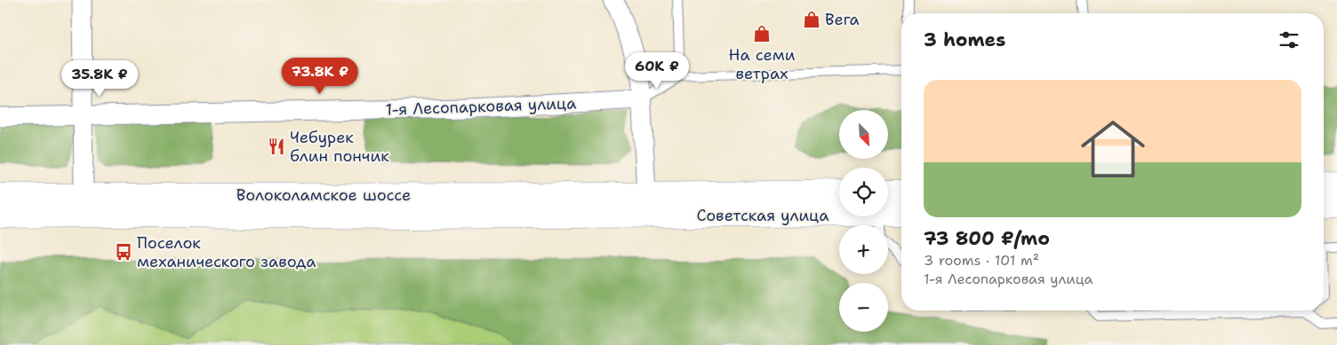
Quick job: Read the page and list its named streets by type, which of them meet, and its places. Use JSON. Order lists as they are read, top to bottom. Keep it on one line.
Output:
{"streets":{"main road":["Волоколамское шоссе","Советская улица"],"street":["1-я Лесопарковая улица"]},"crossings":[["Волоколамское шоссе","Советская улица"]],"places":{"shop":["Вега","На семи ветрах"],"restaurant":["Чебурек блин пончик"],"bus stop":["Поселок механического завода"]},"north":"bottom right","page":{"heading":"3 homes","price":["60K ₽","73.8K ₽","35.8K ₽"],"list":[{"name":"73 800 ₽/mo","note":"3 rooms · 101 m² · 1-я Лесопарковая улица"}],"map_buttons":["+","−"]}}
